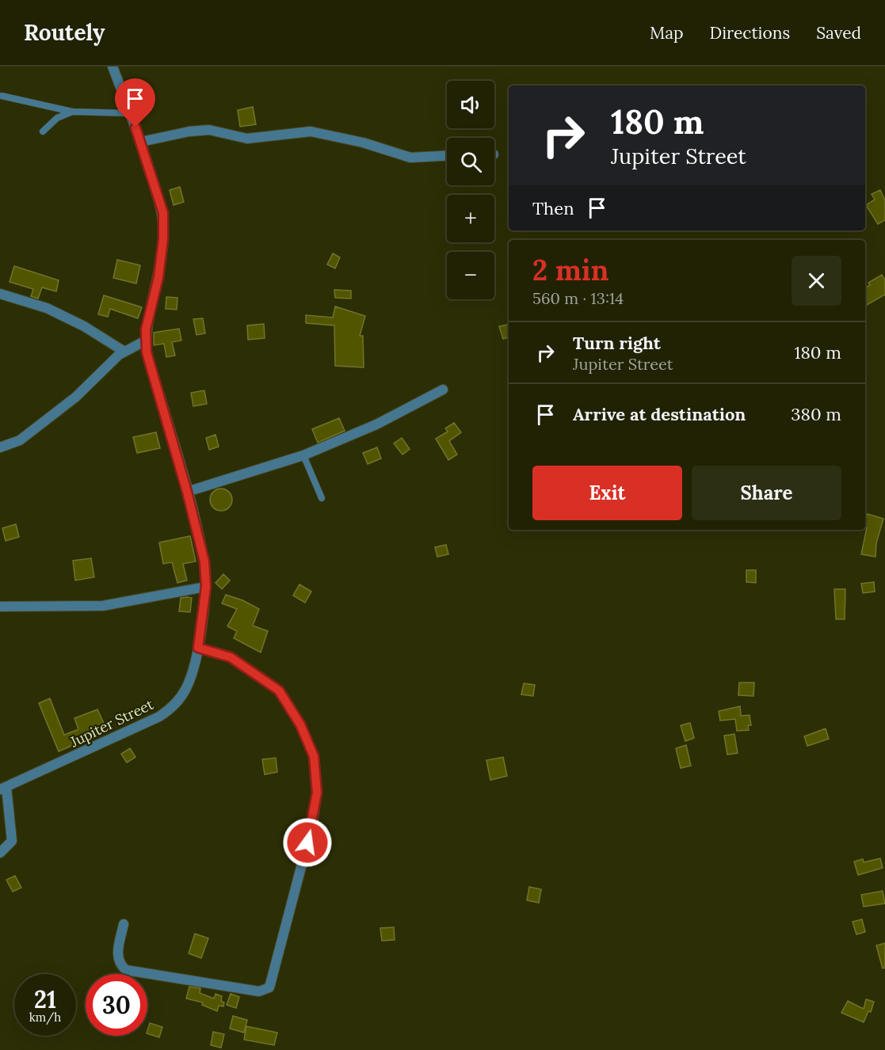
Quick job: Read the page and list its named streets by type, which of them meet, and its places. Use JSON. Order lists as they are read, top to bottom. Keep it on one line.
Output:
{"streets":{"street":["Jupiter Street"]},"page":{"header":"Routely","nav":["Map","Directions","Saved"],"map_buttons":["+","−"],"turn":["180 m","Jupiter Street"],"then":"Then","heading":["2 min","560 m · 13:14"],"list":[{"name":"Turn right","note":"Jupiter Street","value":"180 m"},{"name":"Arrive at destination","value":"380 m"}],"buttons":["Exit","Share"],"speed":"21 km/h","limit":"30"}}
